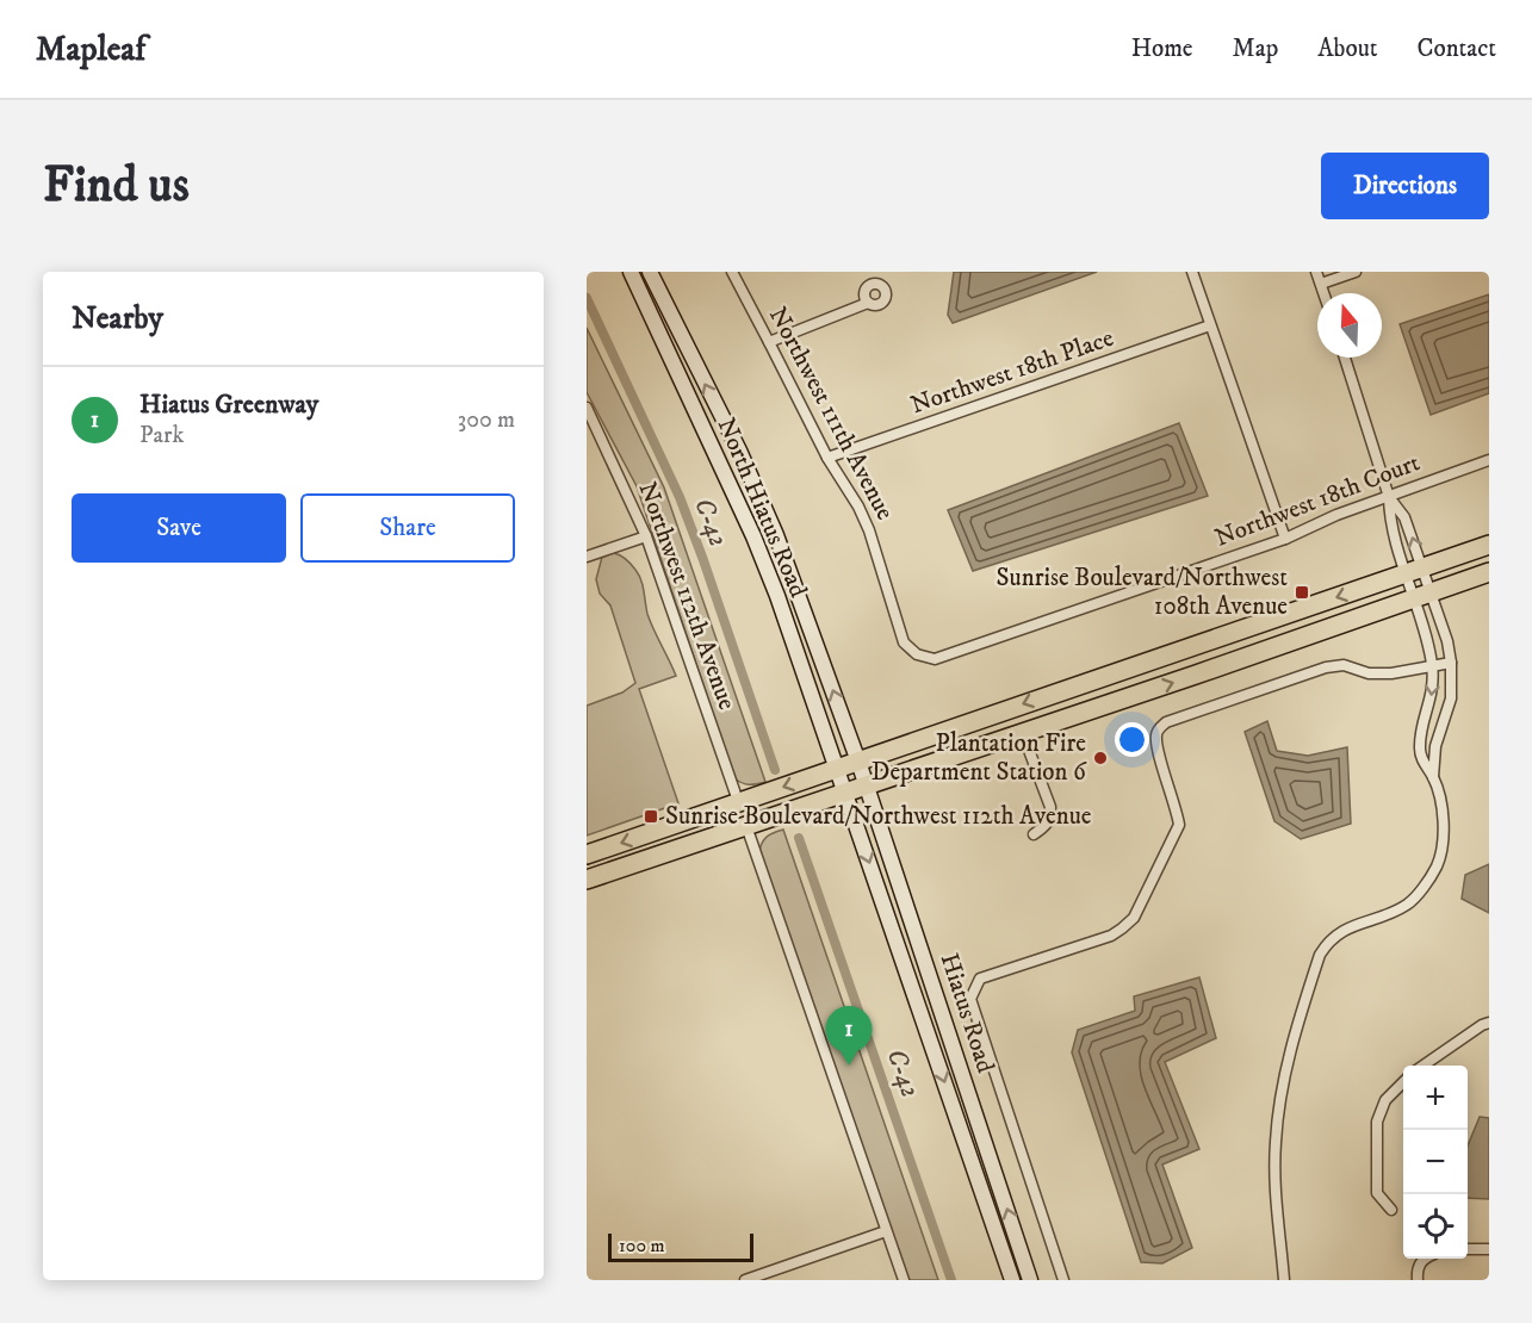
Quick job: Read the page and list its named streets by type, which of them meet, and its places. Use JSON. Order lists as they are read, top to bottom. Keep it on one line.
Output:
{"streets":{"main road":["North Hiatus Road","Hiatus Road"],"street":["Northwest 18th Place","Northwest 111th Avenue","Northwest 18th Court","Northwest 112th Avenue"]},"crossings":[["Northwest 18th Place","Northwest 111th Avenue"],["Northwest 111th Avenue","Northwest 18th Court"],["North Hiatus Road","Hiatus Road"]],"water":["C-42"],"places":{"transit":["Sunrise Boulevard/Northwest 108th Avenue","Sunrise Boulevard/Northwest 112th Avenue"],"other":["Plantation Fire Department Station 6"]},"scale_bar":"100 m","north":"top","page":{"header":"Mapleaf","nav":["Home","Map","About","Contact"],"buttons":["Directions",["Save","Share"]],"title":"Find us","heading":"Nearby","list":[{"mark":"1","name":"Hiatus Greenway","note":"Park","value":"300 m"}],"pins":"1","map_buttons":["+","−"],"scale":"100 m"}}
